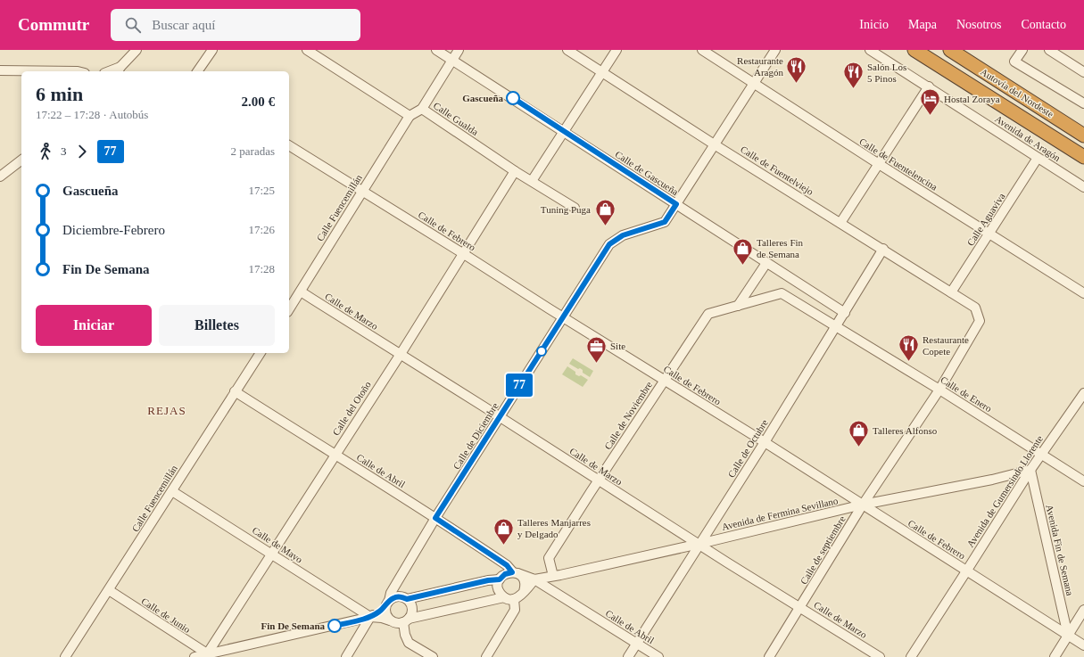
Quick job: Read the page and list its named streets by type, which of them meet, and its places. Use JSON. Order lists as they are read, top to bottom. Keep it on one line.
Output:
{"streets":{"highway":["Autovía del Nordeste"],"street":["Calle Gualda","Avenida de Aragón","Calle de Fuentelencina","Calle de Fuentelviejo","Calle de Gascueña","Calle Fuencemillán","Calle Aguaviva","Calle de Febrero","Calle de Marzo","Calle de Enero","Calle del Otoño","Calle de Noviembre","Calle de Diciembre","Calle de Octubre","Calle de Abril","Avenida de Gumersindo Llorente","Avenida de Fermina Sevillano","Calle de Mayo","Calle de septiembre","Avenida Fin de Semana","Calle de Junio"]},"crossings":[["Calle Gualda","Calle Fuencemillán"],["Calle Gualda","Calle del Otoño"],["Avenida de Aragón","Calle Aguaviva"],["Calle de Fuentelencina","Calle Aguaviva"],["Calle de Fuentelencina","Calle de Diciembre"],["Calle de Fuentelviejo","Calle Aguaviva"],["Calle de Fuentelviejo","Calle de Diciembre"],["Calle de Fuentelviejo","Calle de Octubre"],["Calle de Fuentelviejo","Calle de septiembre"],["Calle de Gascueña","Calle de Diciembre"],["Calle de Gascueña","Calle de Octubre"],["Calle Fuencemillán","Calle de Febrero"],["Calle Fuencemillán","Calle de Marzo"],["Calle Fuencemillán","Calle de Abril"],["Calle Fuencemillán","Calle de Mayo"],["Calle Fuencemillán","Calle de Junio"],["Calle de Febrero","Calle del Otoño"],["Calle de Febrero","Calle de Noviembre"],["Calle de Febrero","Calle de Diciembre"],["Calle de Febrero","Calle de Octubre"],["Calle de Febrero","Avenida de Gumersindo Llorente"],["Calle de Febrero","Avenida de Fermina Sevillano"],["Calle de Febrero","Calle de septiembre"],["Calle de Febrero","Avenida Fin de Semana"],["Calle de Marzo","Calle del Otoño"],["Calle de Marzo","Calle de Noviembre"],["Calle de Marzo","Calle de Diciembre"],["Calle de Marzo","Calle de Octubre"],["Calle de Marzo","Avenida de Fermina Sevillano"],["Calle de Marzo","Calle de septiembre"],["Calle de Enero","Calle de Noviembre"],["Calle de Enero","Calle de Octubre"],["Calle de Enero","Avenida de Gumersindo Llorente"],["Calle de Enero","Calle de septiembre"],["Calle del Otoño","Calle de Abril"],["Calle del Otoño","Calle de Mayo"],["Calle del Otoño","Calle de Junio"],["Calle de Noviembre","Calle de Octubre"],["Calle de Noviembre","Avenida de Fermina Sevillano"],["Calle de Diciembre","Calle de Abril"],["Calle de Octubre","Calle de Abril"],["Calle de Octubre","Avenida de Fermina Sevillano"],["Calle de Abril","Avenida de Fermina Sevillano"],["Avenida de Gumersindo Llorente","Avenida de Fermina Sevillano"],["Avenida de Gumersindo Llorente","Avenida Fin de Semana"],["Avenida de Fermina Sevillano","Calle de septiembre"],["Avenida de Fermina Sevillano","Avenida Fin de Semana"]],"districts":["REJAS"],"places":{"restaurant":["Restaurante Aragón","Salón Los 5 Pinos","Restaurante Copete"],"other":["Gascueña","Fin De Semana"],"hotel":["Hostal Zoraya"],"shop":["Tuning Puga","Talleres Fin de Semana","Talleres Alfonso","Talleres Manjarres y Delgado"],"office":["Site"]},"lines":["bus line 77"],"page":{"header":"Commutr","search":"Buscar aquí","nav":["Inicio","Mapa","Nosotros","Contacto"],"on_map":"77","heading":["6 min","17:22 – 17:28 · Autobús","2.00 €"],"legs":["3","77","2 paradas"],"list":[{"name":"Gascueña","value":"17:25"},{"name":"Diciembre-Febrero","value":"17:26"},{"name":"Fin De Semana","value":"17:28"}],"buttons":["Iniciar","Billetes"]}}
